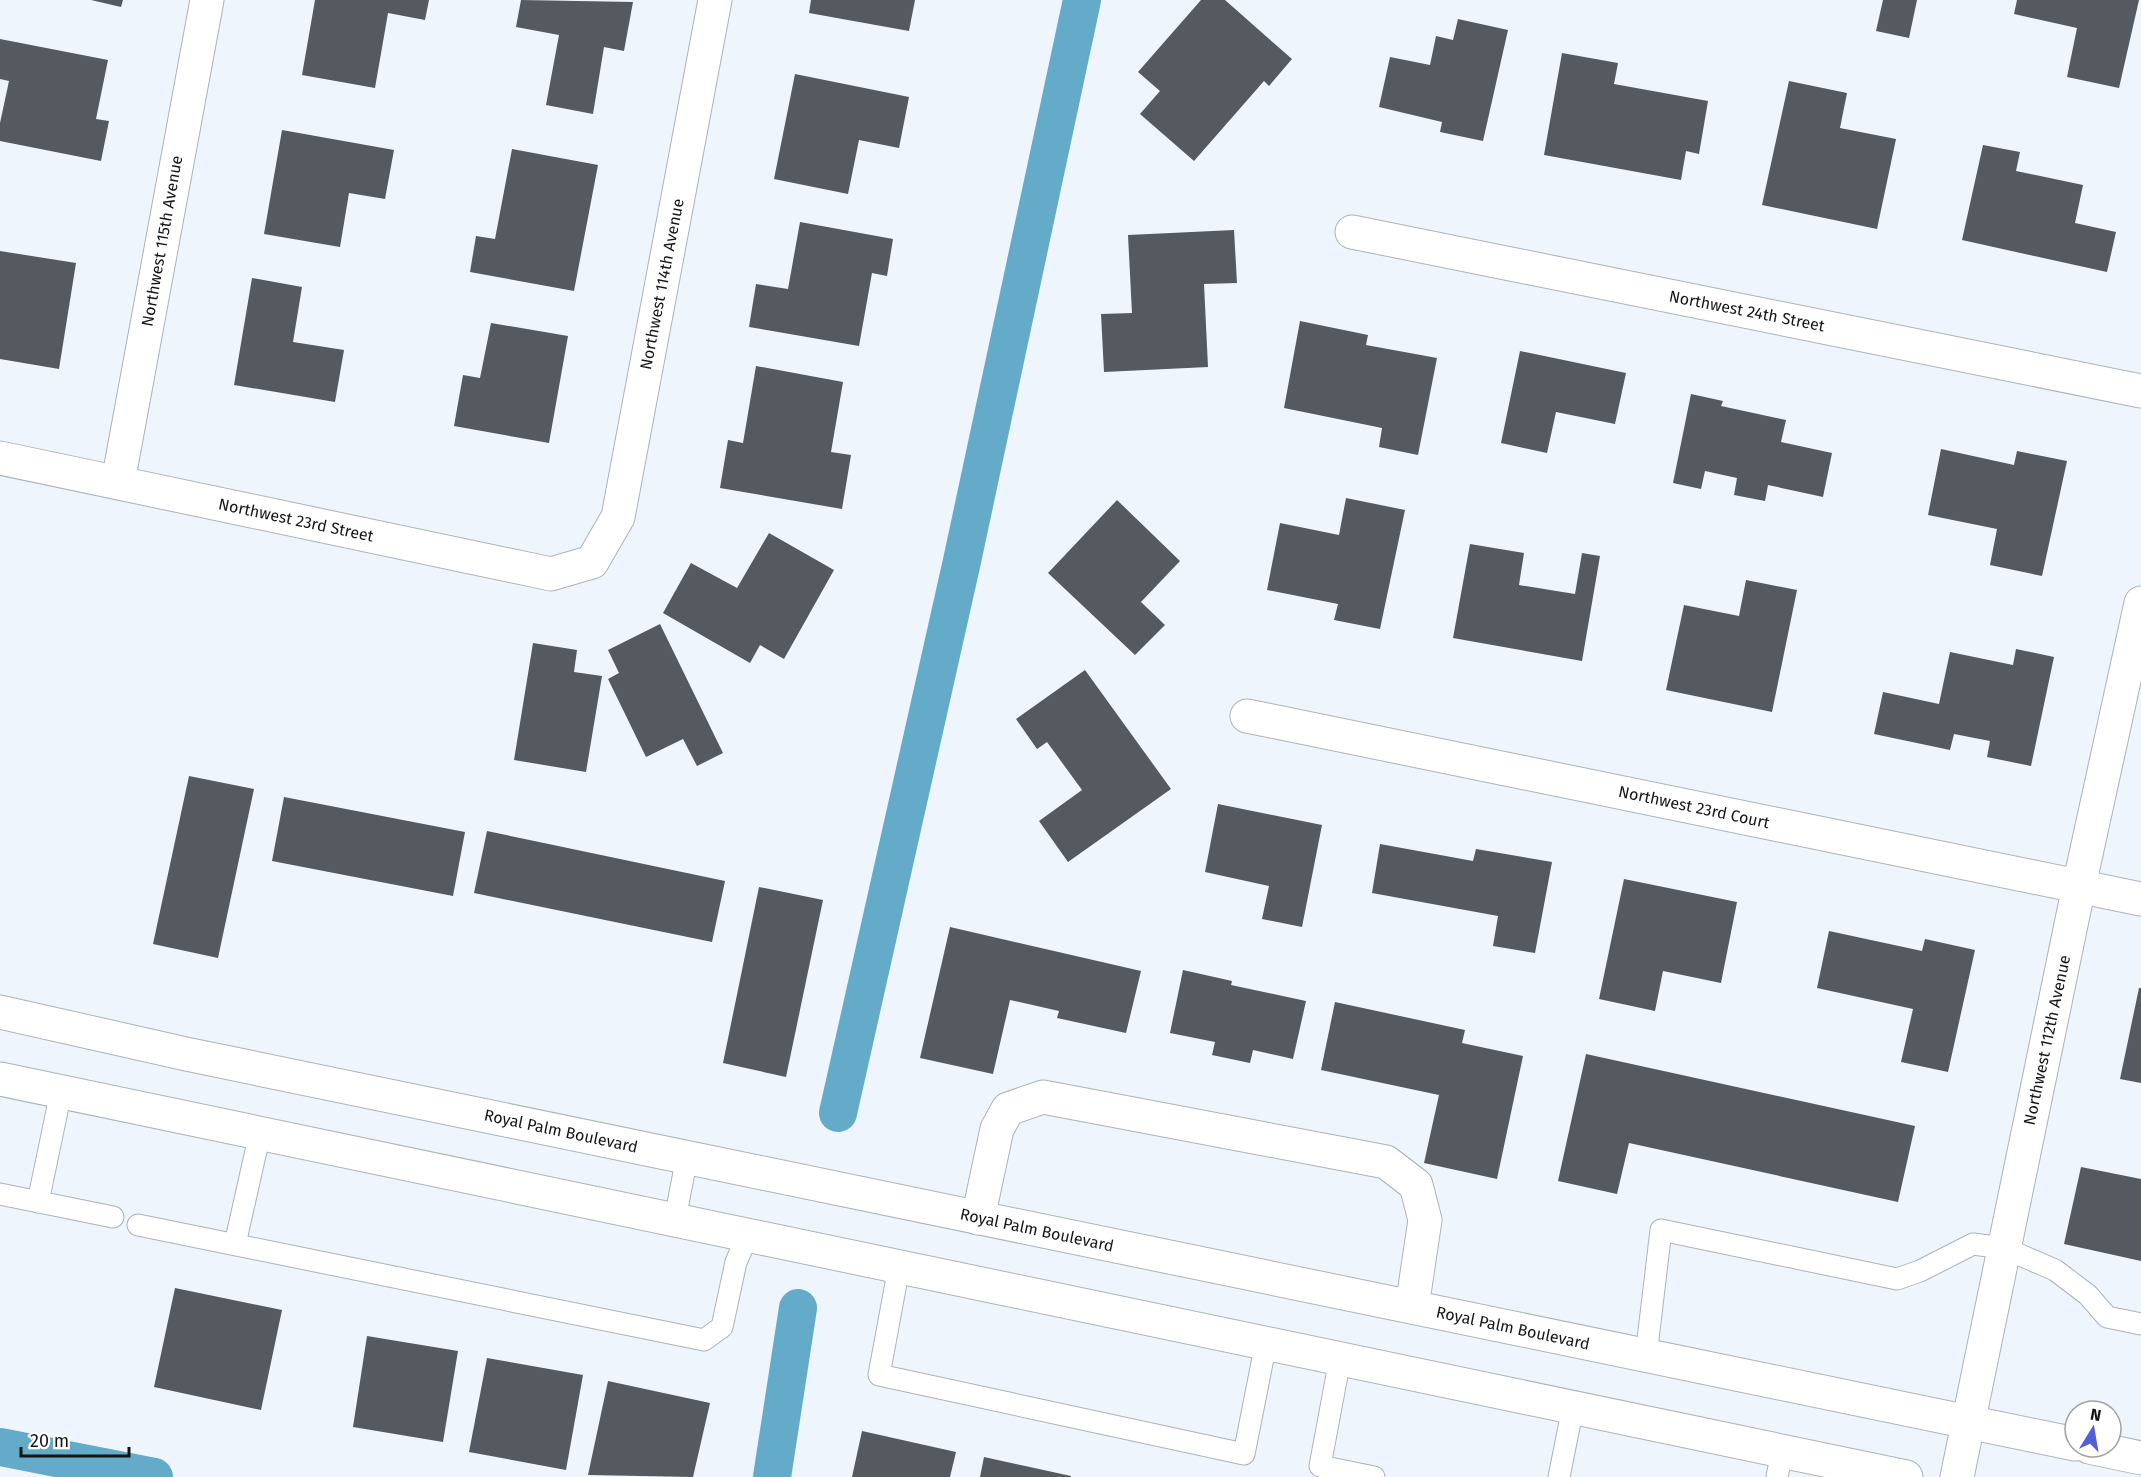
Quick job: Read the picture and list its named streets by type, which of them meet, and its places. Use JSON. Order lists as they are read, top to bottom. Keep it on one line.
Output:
{"streets":{"street":["Northwest 115th Avenue","Northwest 114th Avenue","Northwest 24th Street","Northwest 23rd Street","Northwest 23rd Court","Northwest 112th Avenue","Royal Palm Boulevard"]},"crossings":[["Northwest 115th Avenue","Northwest 23rd Street"],["Northwest 114th Avenue","Northwest 23rd Street"],["Northwest 23rd Court","Northwest 112th Avenue"],["Northwest 112th Avenue","Royal Palm Boulevard"]],"scale_bar":"20 m","north":"top"}
